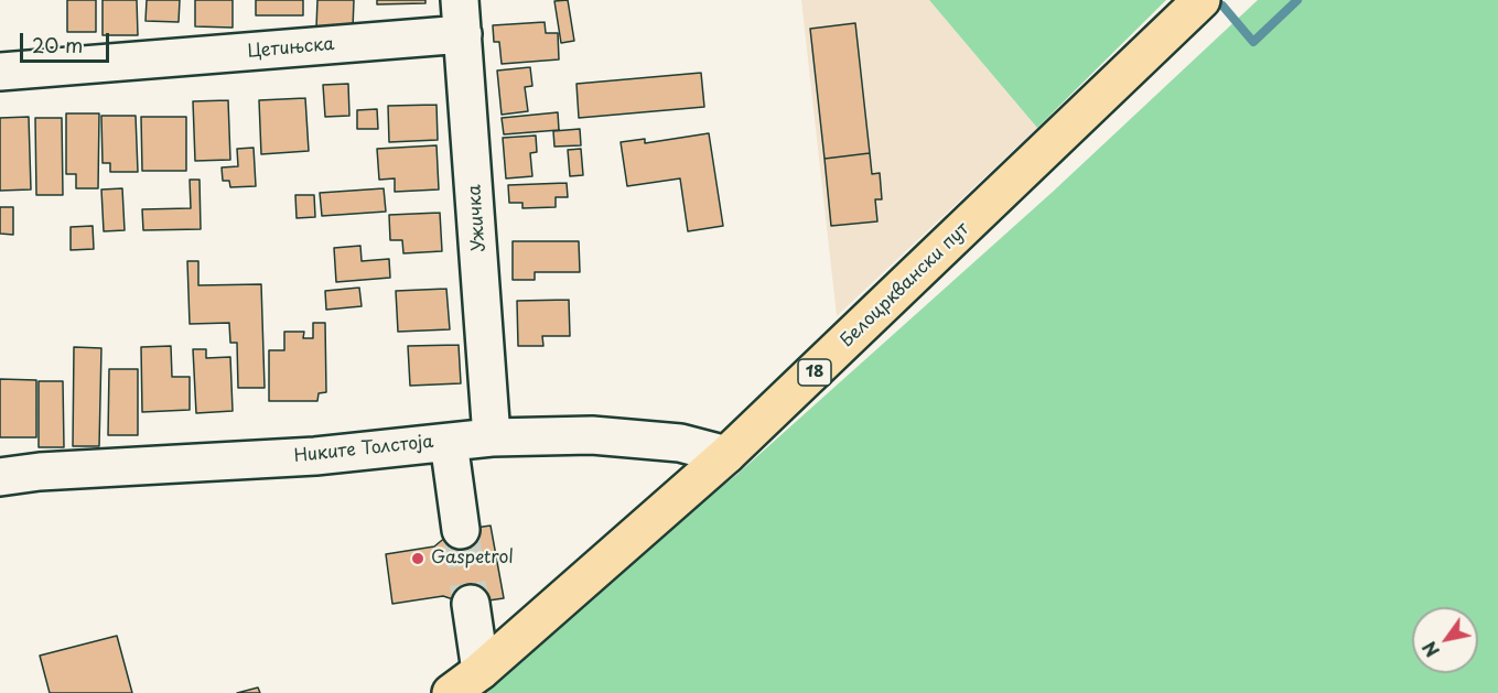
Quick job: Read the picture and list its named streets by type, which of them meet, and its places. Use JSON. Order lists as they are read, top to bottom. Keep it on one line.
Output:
{"streets":{"main road":["Белоцрквански пут","18"],"street":["Цетињска","Ужичка","Никите Толстоја"]},"crossings":[["Цетињска","Ужичка"],["Ужичка","Никите Толстоја"],["Белоцрквански пут","Никите Толстоја"]],"places":["Gaspetrol"],"scale_bar":"20 m","north":"bottom left"}
